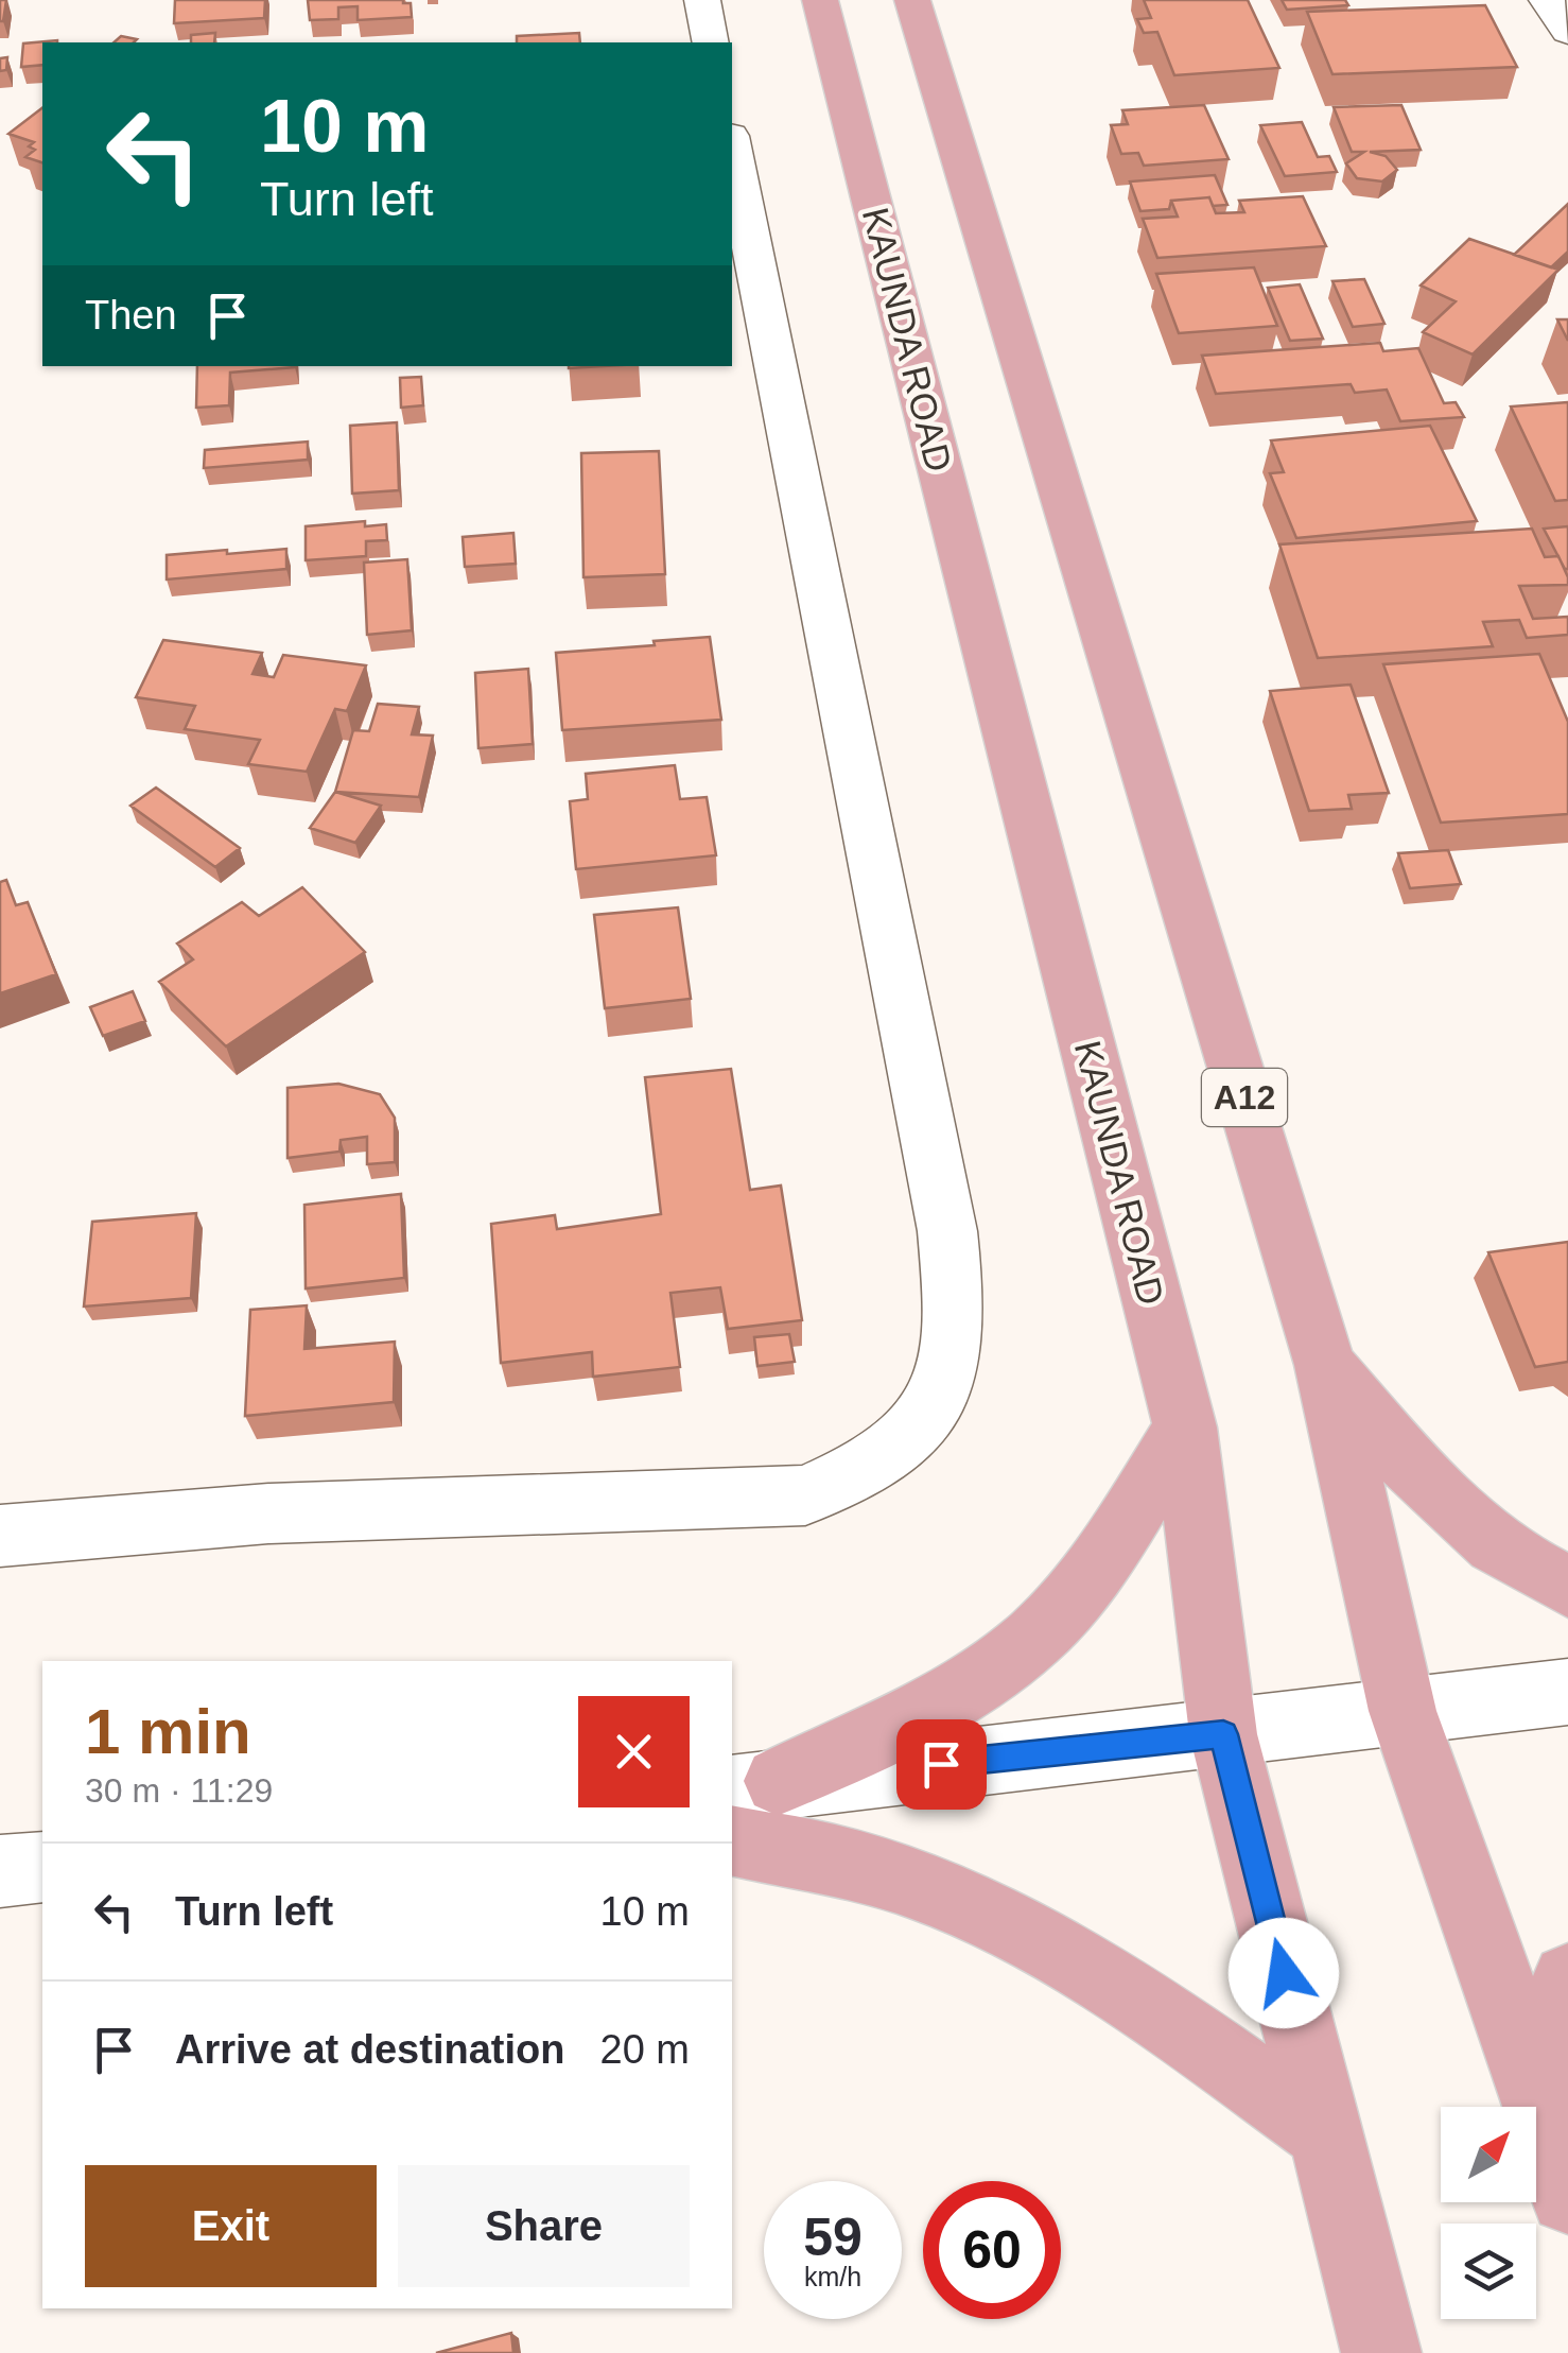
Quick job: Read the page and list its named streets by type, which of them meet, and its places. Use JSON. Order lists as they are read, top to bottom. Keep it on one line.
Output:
{"streets":{"main road":["KAUNDA ROAD","A12"]},"north":"top right","page":{"turn":["10 m","Turn left"],"then":"Then","heading":["1 min","30 m · 11:29"],"list":[{"name":"Turn left","value":"10 m"},{"name":"Arrive at destination","value":"20 m"}],"buttons":["Exit","Share"],"speed":"59 km/h","limit":"60"}}
